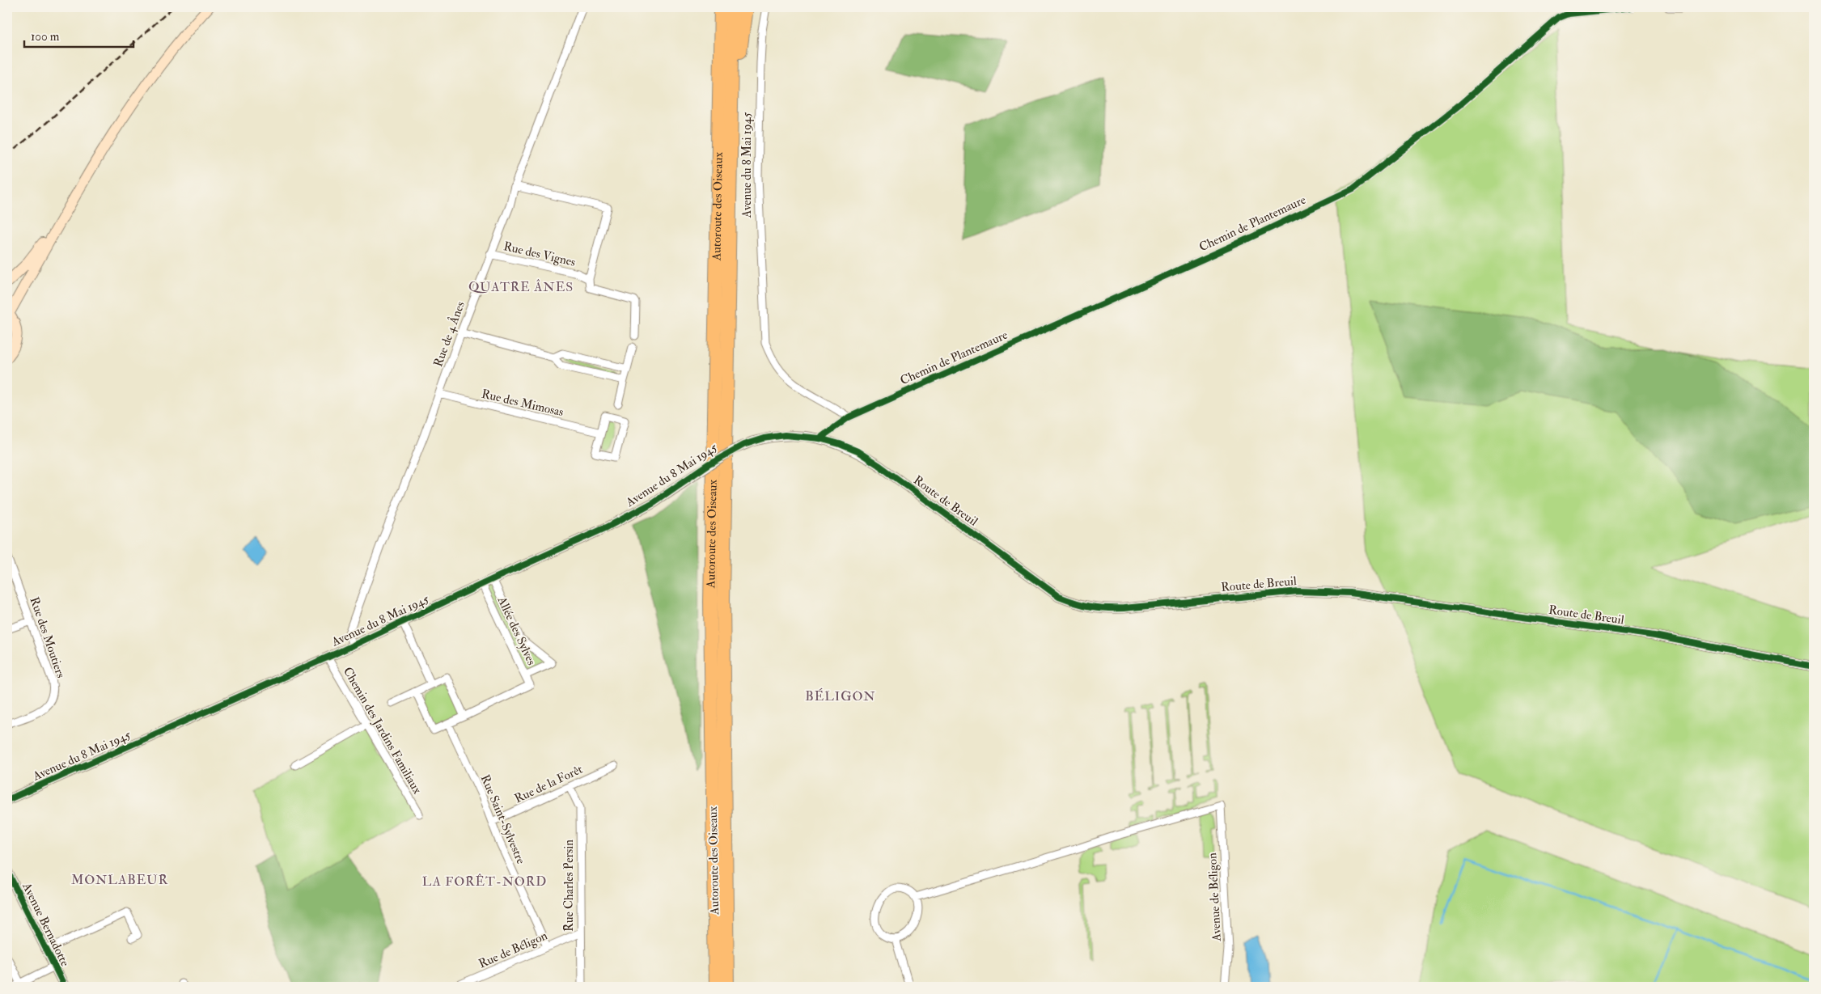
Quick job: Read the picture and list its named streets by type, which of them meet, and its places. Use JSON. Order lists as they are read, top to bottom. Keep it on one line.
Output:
{"streets":{"highway":["Autoroute des Oiseaux"],"street":["Avenue du 8 Mai 1945","Chemin de Plantemaure","Rue des Vignes","Rue de 4 Ânes","Rue des Mimosas","Route de Breuil","Allée des Sylves","Rue des Moutiers","Chemin des Jardins Familiaux","Rue de la Forêt","Rue Saint-Sylvestre","Rue Charles Persin","Avenue de Béligon","Avenue Bernadotte","Rue de Béligon"]},"crossings":[["Avenue du 8 Mai 1945","Chemin de Plantemaure"],["Avenue du 8 Mai 1945","Rue de 4 Ânes"],["Avenue du 8 Mai 1945","Route de Breuil"],["Avenue du 8 Mai 1945","Allée des Sylves"],["Avenue du 8 Mai 1945","Chemin des Jardins Familiaux"],["Rue des Vignes","Rue de 4 Ânes"],["Rue de 4 Ânes","Rue des Mimosas"],["Rue de la Forêt","Rue Saint-Sylvestre"],["Rue de la Forêt","Rue Charles Persin"],["Rue Saint-Sylvestre","Rue de Béligon"],["Rue Charles Persin","Rue de Béligon"]],"districts":["QUATRE ÂNES","BÉLIGON","MONLABEUR","LA FORÊT-NORD"],"scale_bar":"100 m"}
